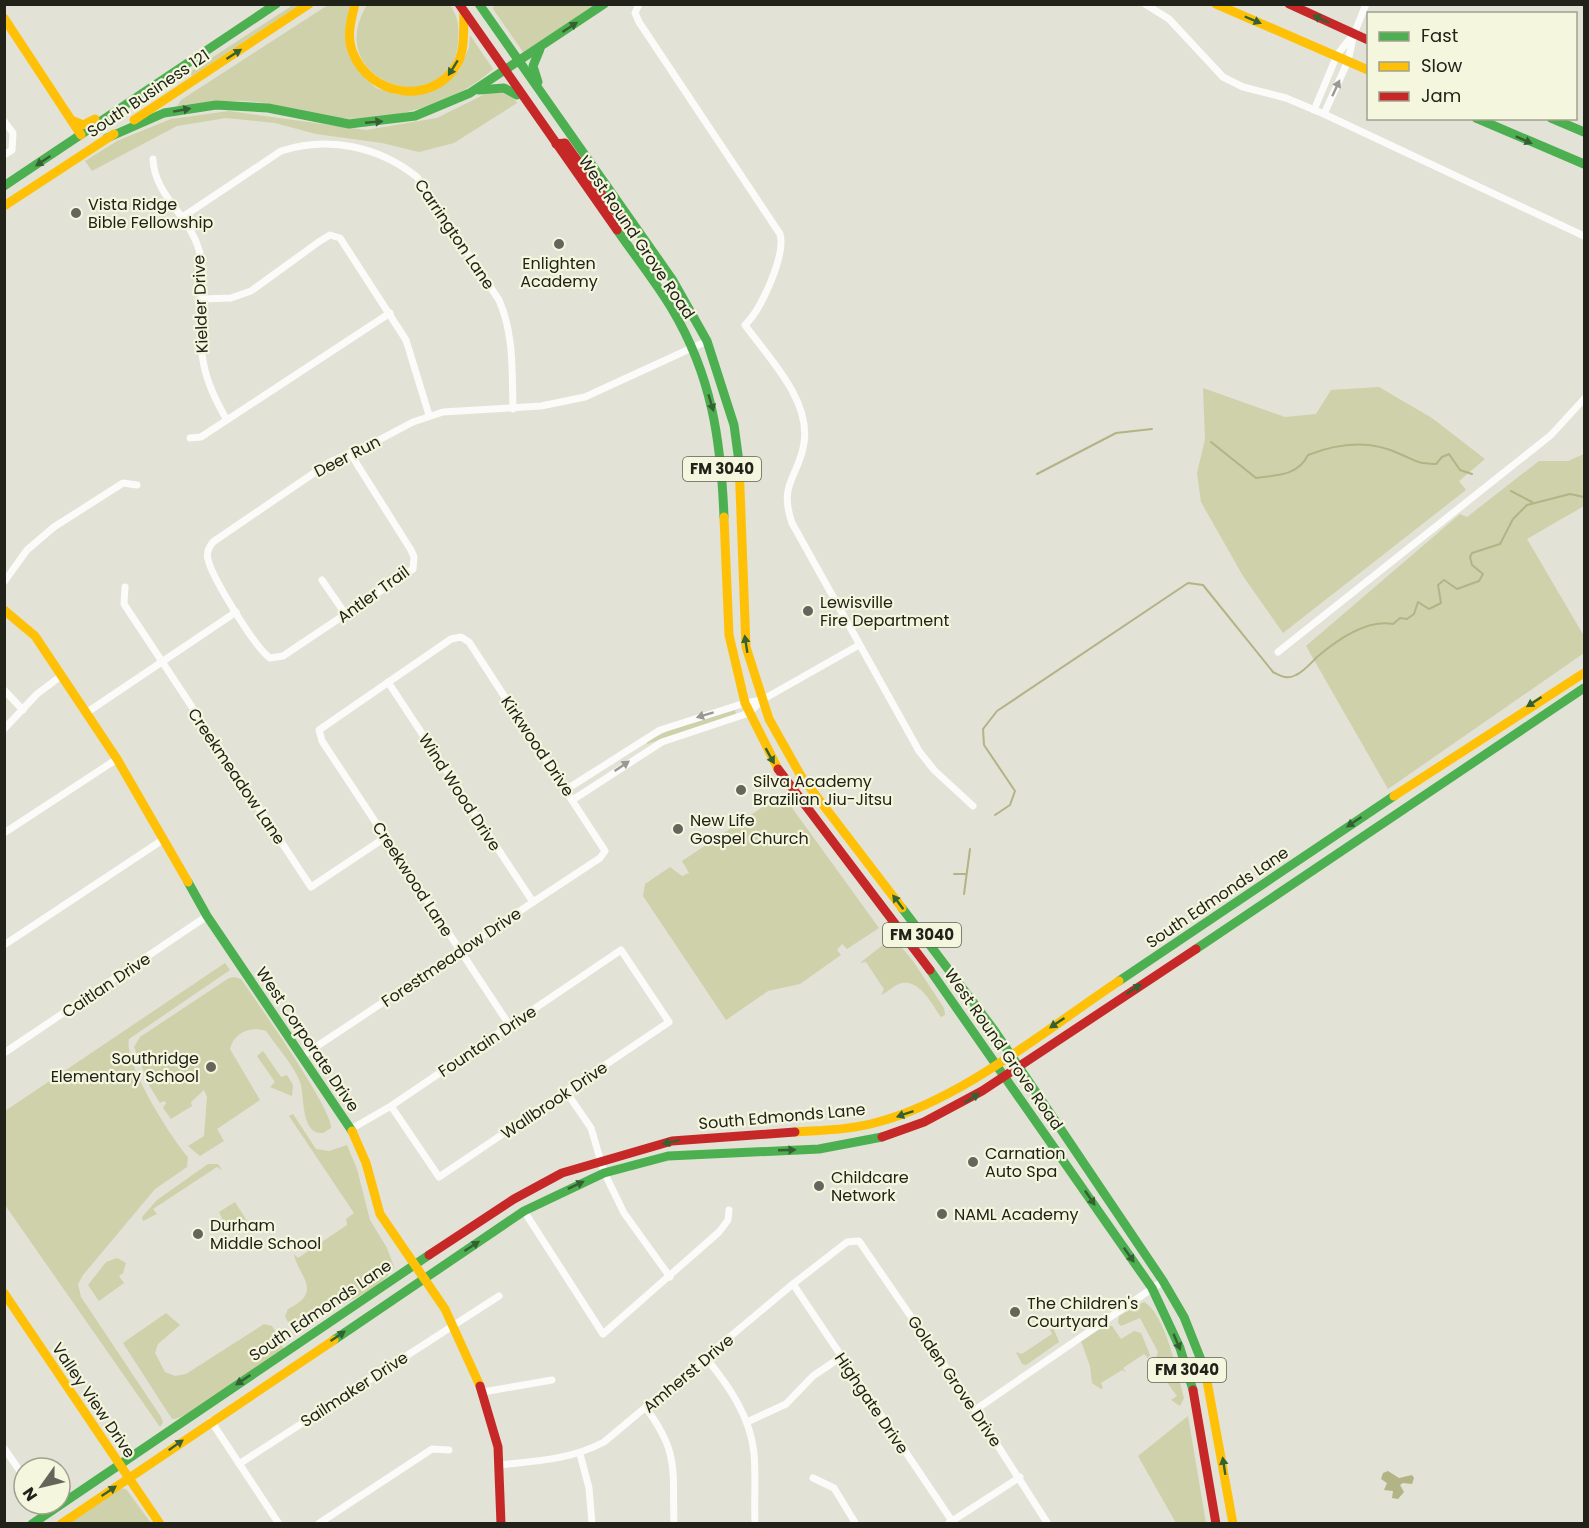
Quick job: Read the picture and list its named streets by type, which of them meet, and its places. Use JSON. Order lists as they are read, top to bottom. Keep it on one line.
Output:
{"streets":{"main road":["South Business 121","West Round Grove Road","FM 3040","South Edmonds Lane","West Corporate Drive","Valley View Drive"],"street":["Carrington Lane","Kielder Drive","Deer Run","Antler Trail","Kirkwood Drive","Creekmeadow Lane","Wind Wood Drive","Creekwood Lane","Forestmeadow Drive","Caitlan Drive","Fountain Drive","Wallbrook Drive","Amherst Drive","Golden Grove Drive","Sailmaker Drive","Highgate Drive"]},"crossings":[["Carrington Lane","Kielder Drive"],["Carrington Lane","Deer Run"],["West Round Grove Road","Deer Run"],["West Round Grove Road","South Edmonds Lane"],["Deer Run","Antler Trail"],["Kirkwood Drive","Wind Wood Drive"],["Kirkwood Drive","Creekwood Lane"],["Kirkwood Drive","Forestmeadow Drive"],["Creekmeadow Lane","Creekwood Lane"],["Wind Wood Drive","Creekwood Lane"],["Wind Wood Drive","Forestmeadow Drive"],["Creekwood Lane","Forestmeadow Drive"],["Creekwood Lane","Fountain Drive"],["South Edmonds Lane","West Corporate Drive"],["South Edmonds Lane","Valley View Drive"],["Forestmeadow Drive","West Corporate Drive"],["Caitlan Drive","West Corporate Drive"],["West Corporate Drive","Fountain Drive"],["West Corporate Drive","Amherst Drive"],["West Corporate Drive","Sailmaker Drive"],["Fountain Drive","Wallbrook Drive"],["Amherst Drive","Golden Grove Drive"],["Amherst Drive","Highgate Drive"]],"places":["Vista Ridge Bible Fellowship","Enlighten Academy","Lewisville Fire Department","Silva Academy Brazilian Jiu-Jitsu","New Life Gospel Church","Southridge Elementary School","Carnation Auto Spa","Childcare Network","NAML Academy","Durham Middle School","The Children's Courtyard"],"legend":["Fast","Slow","Jam"],"north":"bottom left"}
